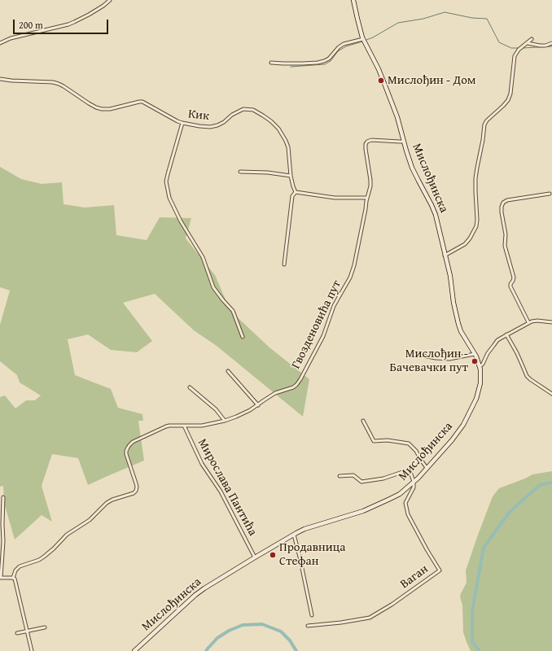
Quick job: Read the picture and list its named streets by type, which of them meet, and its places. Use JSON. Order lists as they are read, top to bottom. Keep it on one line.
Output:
{"streets":{"main road":["Мислођинска"],"street":["Кик","Гвозденовића пут","Мирослава Пантића","Ваган"]},"crossings":[["Мислођинска","Гвозденовића пут"],["Мислођинска","Мирослава Пантића"],["Мислођинска","Ваган"],["Гвозденовића пут","Мирослава Пантића"]],"places":["Мислођин - Дом","Мислођин - Бачевачки пут","Продавница Стефан"],"scale_bar":"200 m"}
